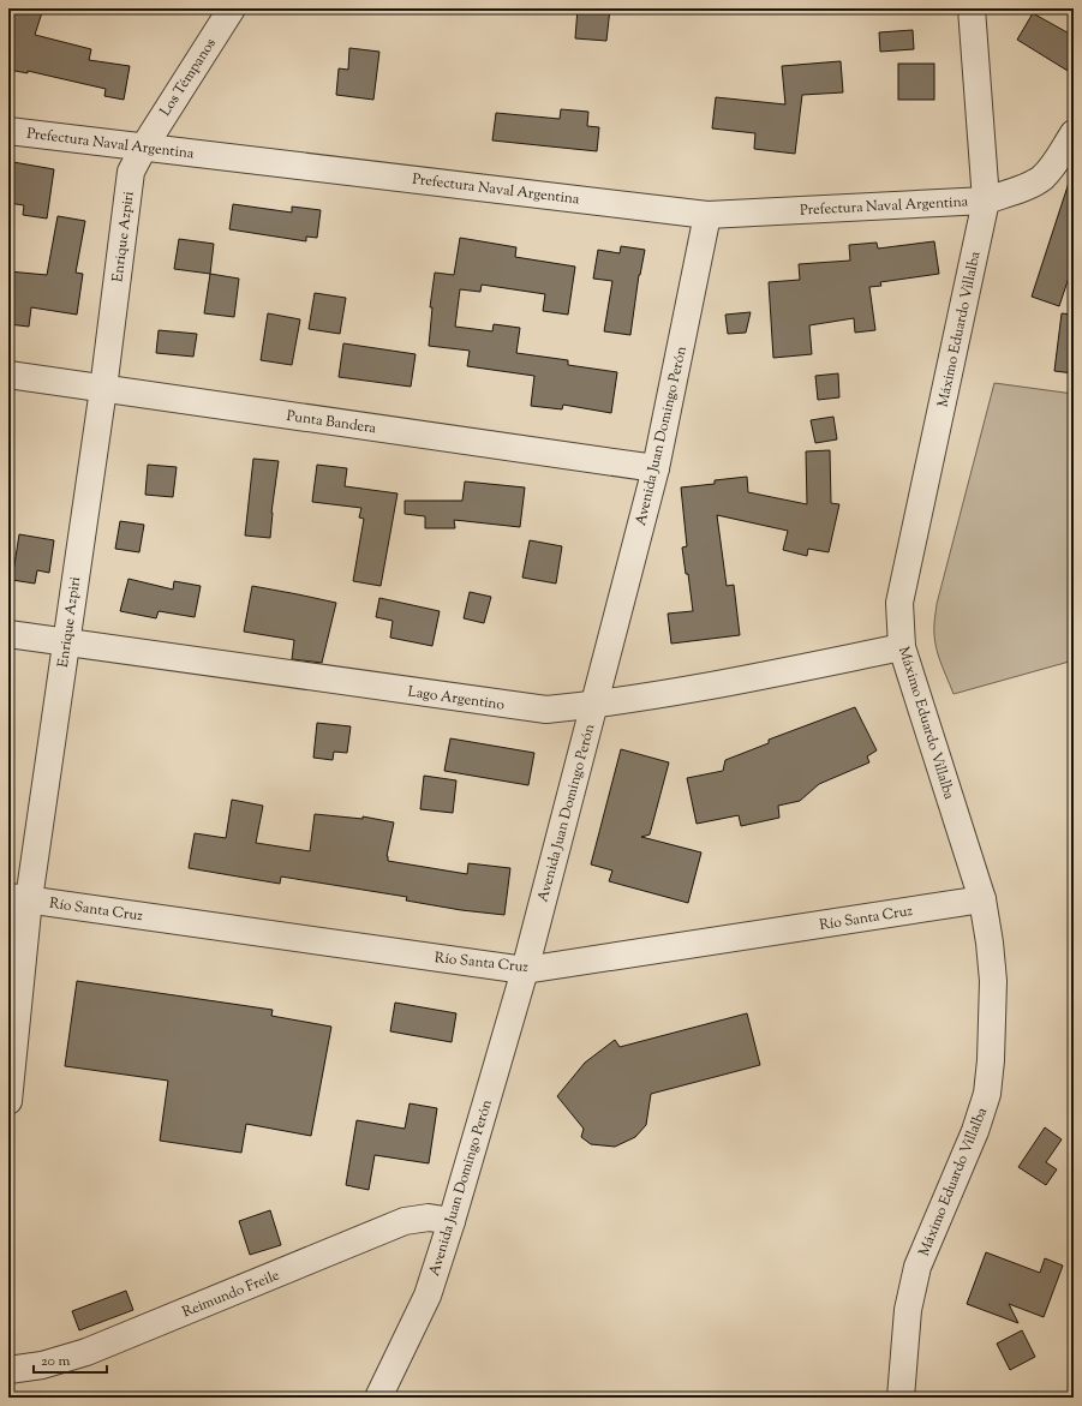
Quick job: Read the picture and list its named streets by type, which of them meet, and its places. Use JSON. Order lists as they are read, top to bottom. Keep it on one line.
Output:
{"streets":{"street":["Los Témpanos","Prefectura Naval Argentina","Enrique Azpiri","Máximo Eduardo Villalba","Punta Bandera","Avenida Juan Domingo Perón","Lago Argentino","Río Santa Cruz","Reimundo Freile"]},"crossings":[["Los Témpanos","Prefectura Naval Argentina"],["Los Témpanos","Enrique Azpiri"],["Prefectura Naval Argentina","Enrique Azpiri"],["Prefectura Naval Argentina","Máximo Eduardo Villalba"],["Prefectura Naval Argentina","Avenida Juan Domingo Perón"],["Enrique Azpiri","Punta Bandera"],["Enrique Azpiri","Lago Argentino"],["Enrique Azpiri","Río Santa Cruz"],["Máximo Eduardo Villalba","Lago Argentino"],["Máximo Eduardo Villalba","Río Santa Cruz"],["Punta Bandera","Avenida Juan Domingo Perón"],["Avenida Juan Domingo Perón","Lago Argentino"],["Avenida Juan Domingo Perón","Río Santa Cruz"],["Avenida Juan Domingo Perón","Reimundo Freile"]],"scale_bar":"20 m"}
